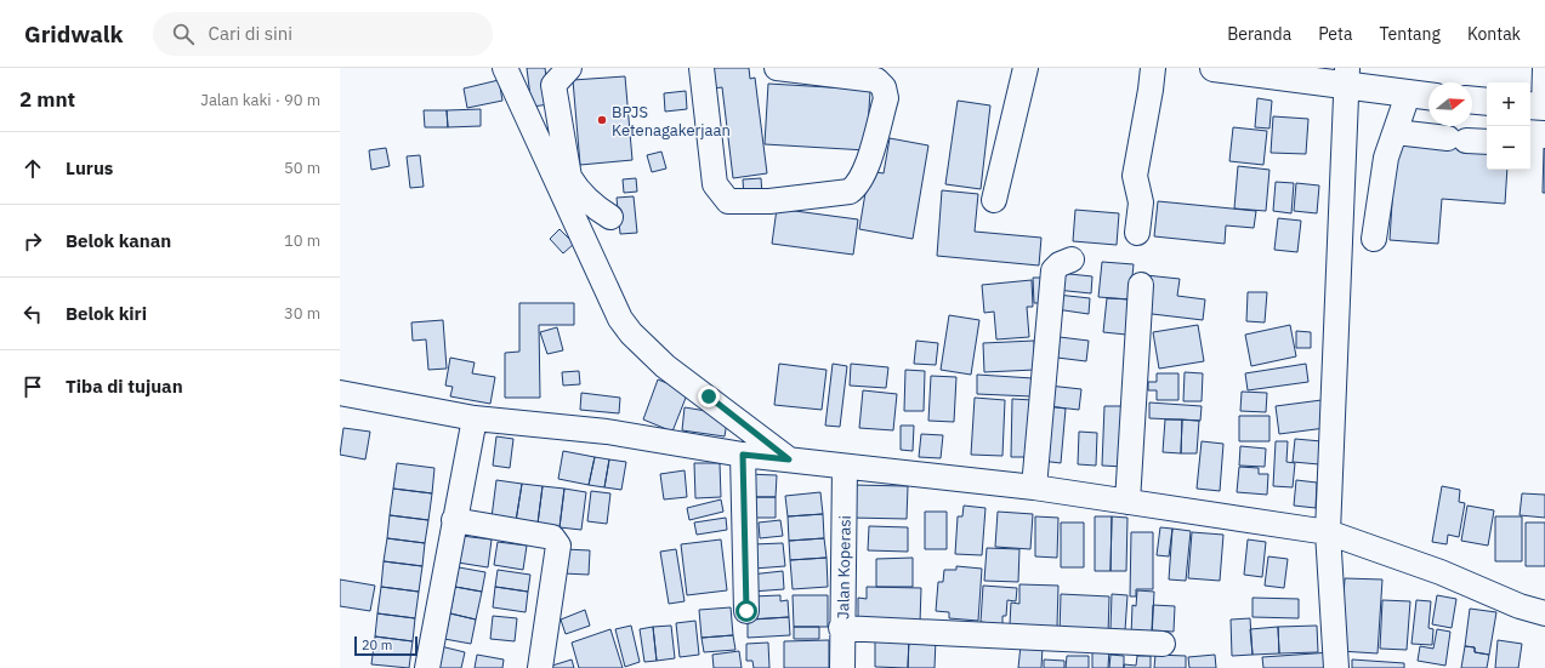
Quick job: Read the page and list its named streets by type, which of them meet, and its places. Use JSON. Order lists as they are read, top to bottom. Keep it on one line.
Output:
{"streets":{"street":["Jalan Koperasi"]},"places":["BPJS Ketenagakerjaan"],"scale_bar":"20 m","north":"right","page":{"header":"Gridwalk","search":"Cari di sini","nav":["Beranda","Peta","Tentang","Kontak"],"heading":["2 mnt","Jalan kaki · 90 m"],"map_buttons":["+","−"],"list":[["Lurus","50 m"],["Belok kanan","10 m"],["Belok kiri","30 m"],"Tiba di tujuan"],"scale":"20 m"}}
